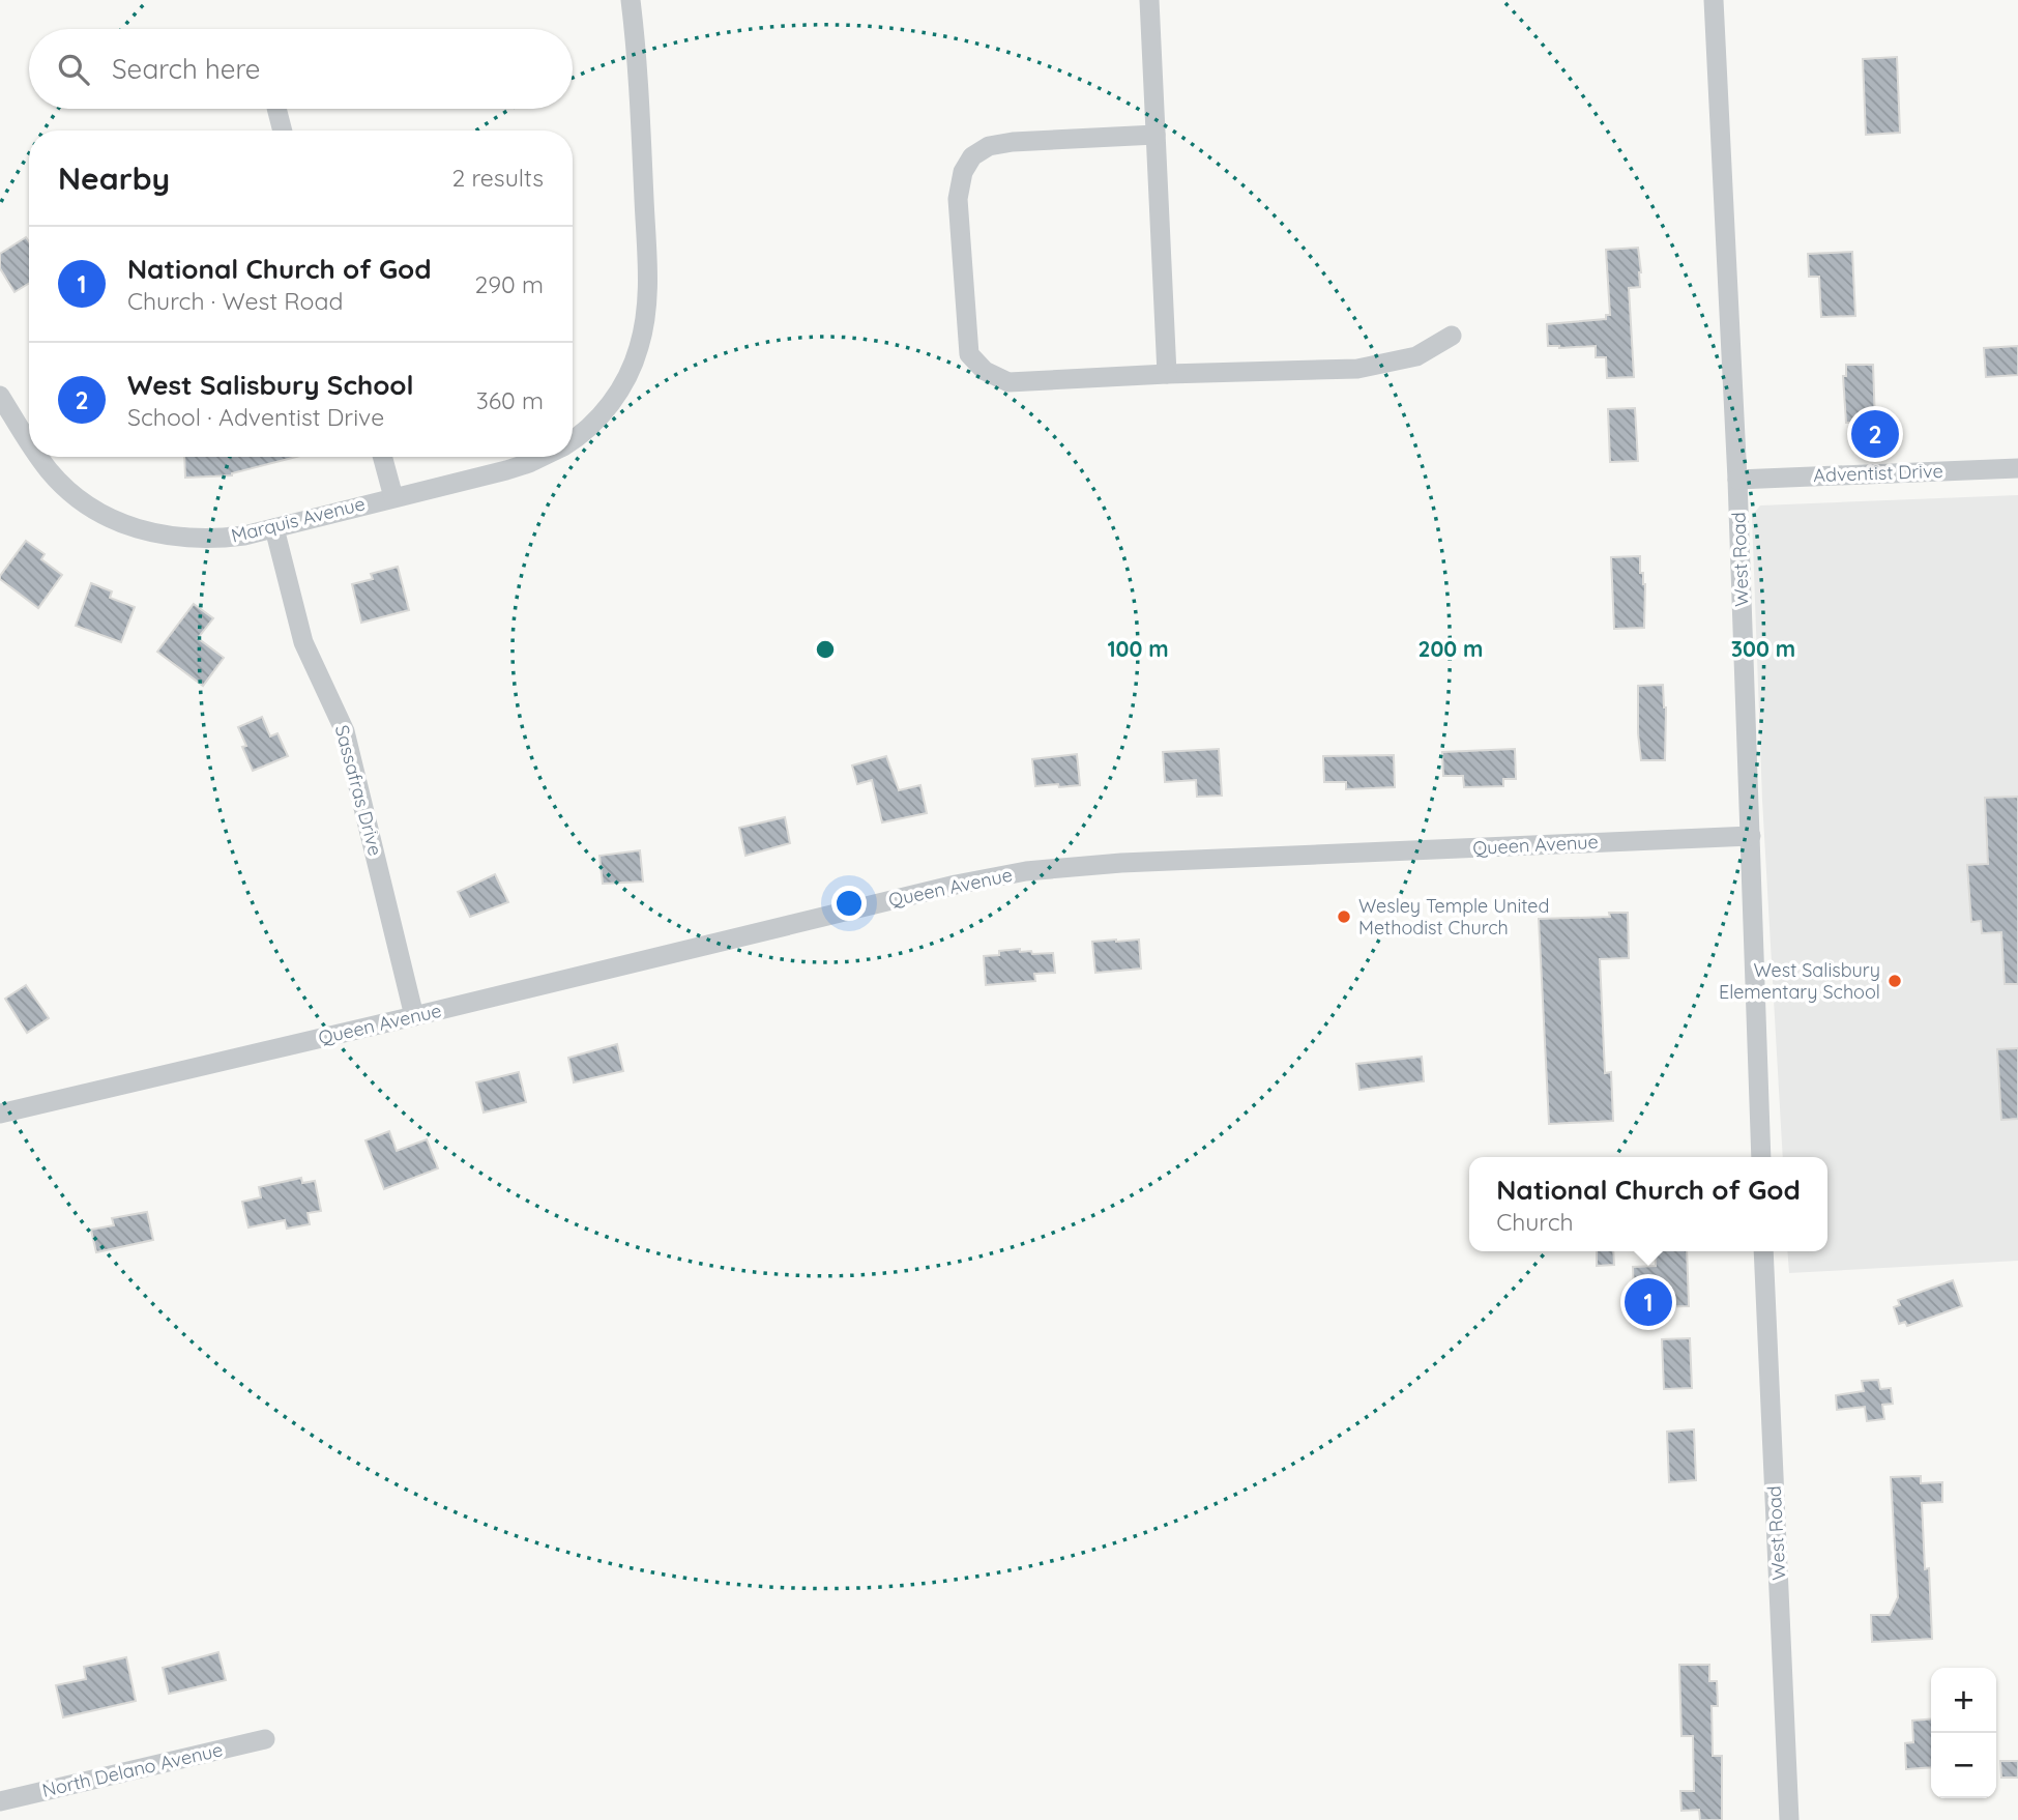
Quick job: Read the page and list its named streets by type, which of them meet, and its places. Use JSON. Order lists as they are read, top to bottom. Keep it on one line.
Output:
{"streets":{"street":["Adventist Drive","Marquis Avenue","West Road","Sassafras Drive","Queen Avenue","North Delano Avenue"]},"crossings":[["Adventist Drive","West Road"],["Marquis Avenue","Sassafras Drive"],["West Road","Queen Avenue"],["Sassafras Drive","Queen Avenue"]],"places":["Wesley Temple United Methodist Church","West Salisbury Elementary School"],"page":{"search":"Search here","heading":["Nearby","2 results"],"list":[{"mark":"1","name":"National Church of God","note":"Church · West Road","value":"290 m"},{"mark":"2","name":"West Salisbury School","note":"School · Adventist Drive","value":"360 m"}],"pins":["2","1"],"popup":["National Church of God","Church"],"map_buttons":["+","−"]},"rings":["100 m","200 m","300 m"]}
